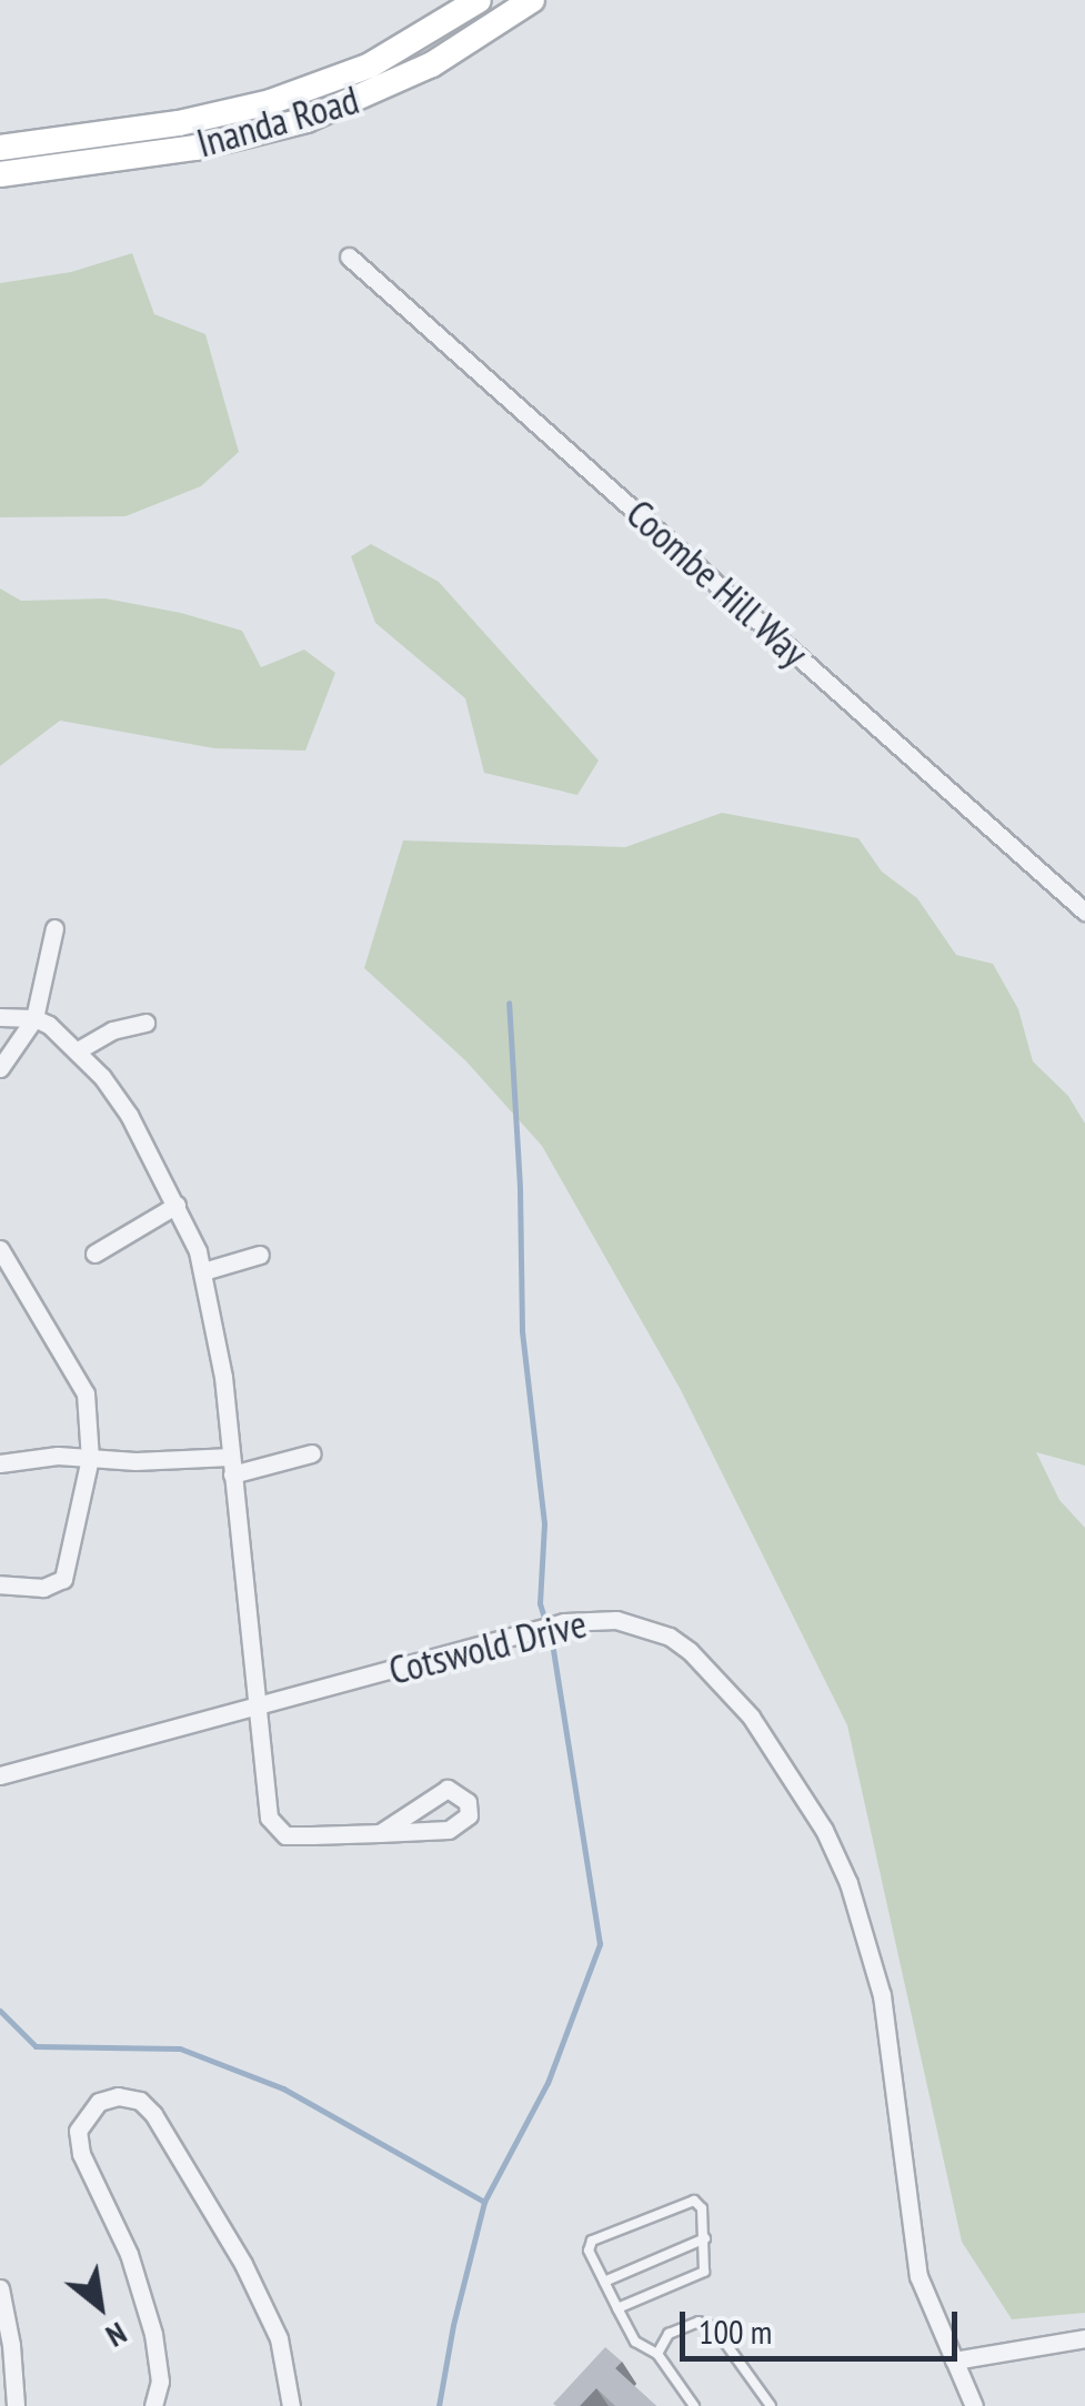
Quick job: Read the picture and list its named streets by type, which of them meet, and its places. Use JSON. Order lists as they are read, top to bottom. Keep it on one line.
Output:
{"streets":{"main road":["Inanda Road"],"street":["Coombe Hill Way","Cotswold Drive"]},"scale_bar":"100 m","north":"bottom right"}
